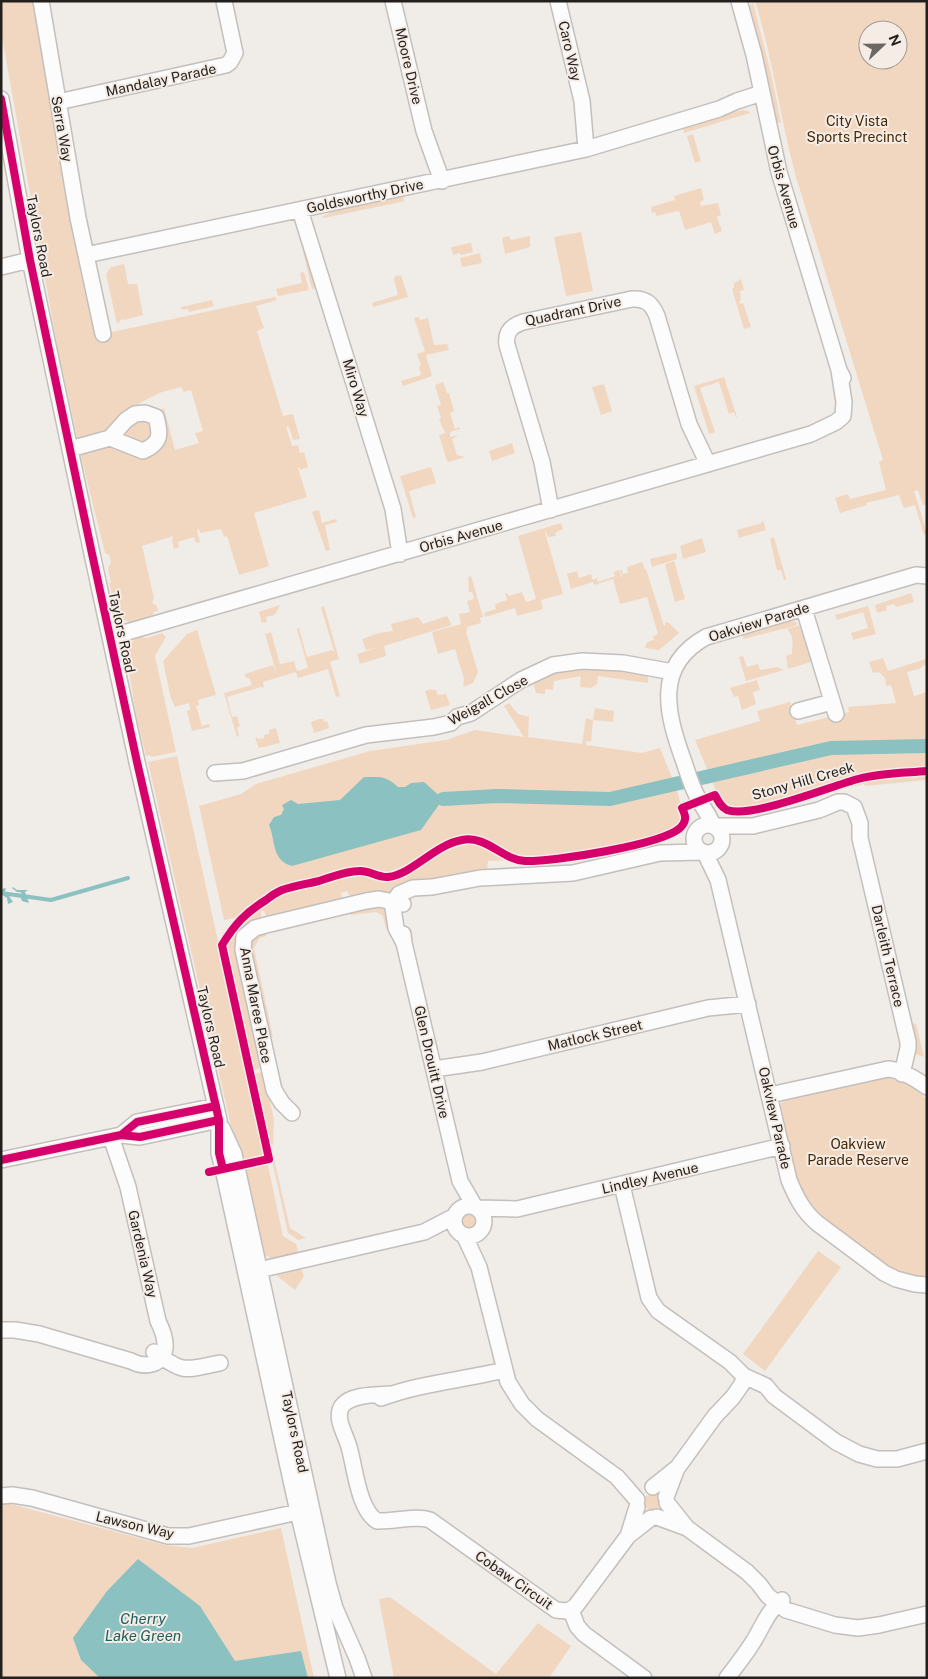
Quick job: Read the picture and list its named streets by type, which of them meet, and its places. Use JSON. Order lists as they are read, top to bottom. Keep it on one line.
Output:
{"streets":{"street":["Caro Way","Moore Drive","Mandalay Parade","Serra Way","Orbis Avenue","Goldsworthy Drive","Taylors Road","Quadrant Drive","Miro Way","Oakview Parade","Weigall Close","Darleith Terrace","Anna Maree Place","Matlock Street","Glen Drouitt Drive","Lindley Avenue","Gardenia Way","Lawson Way","Cobaw Circuit"],"cycle path":["Stony Hill Creek"]},"crossings":[["Caro Way","Goldsworthy Drive"],["Moore Drive","Goldsworthy Drive"],["Mandalay Parade","Serra Way"],["Serra Way","Goldsworthy Drive"],["Orbis Avenue","Goldsworthy Drive"],["Orbis Avenue","Taylors Road"],["Orbis Avenue","Quadrant Drive"],["Orbis Avenue","Miro Way"],["Goldsworthy Drive","Miro Way"],["Taylors Road","Lawson Way"],["Oakview Parade","Weigall Close"],["Oakview Parade","Darleith Terrace"],["Oakview Parade","Matlock Street"],["Oakview Parade","Lindley Avenue"],["Anna Maree Place","Glen Drouitt Drive"],["Matlock Street","Glen Drouitt Drive"],["Glen Drouitt Drive","Lindley Avenue"]],"water":["Cherry Lake Green"],"parks":["City Vista Sports Precinct","Oakview Parade Reserve"],"north":"right"}
